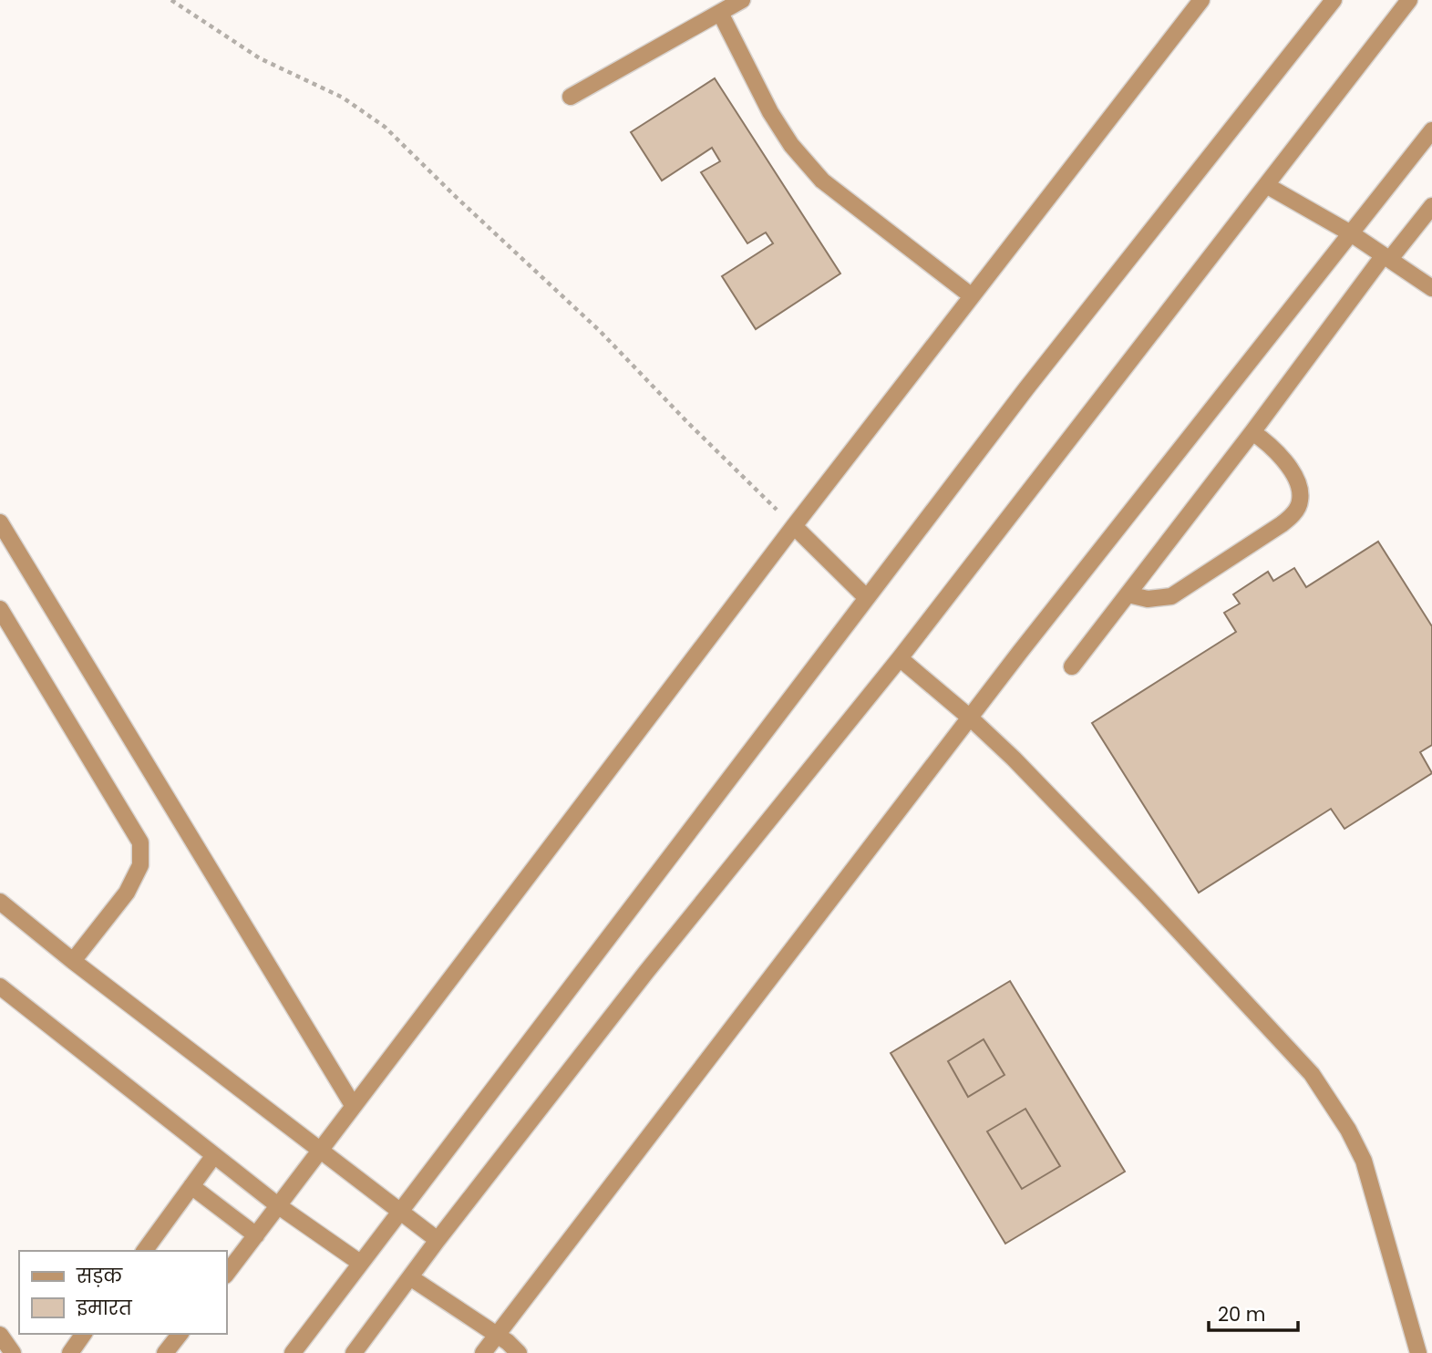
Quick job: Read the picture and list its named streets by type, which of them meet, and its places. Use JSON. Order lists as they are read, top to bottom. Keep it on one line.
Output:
{"legend":["सड़क","इमारत"],"scale_bar":"20 m"}
